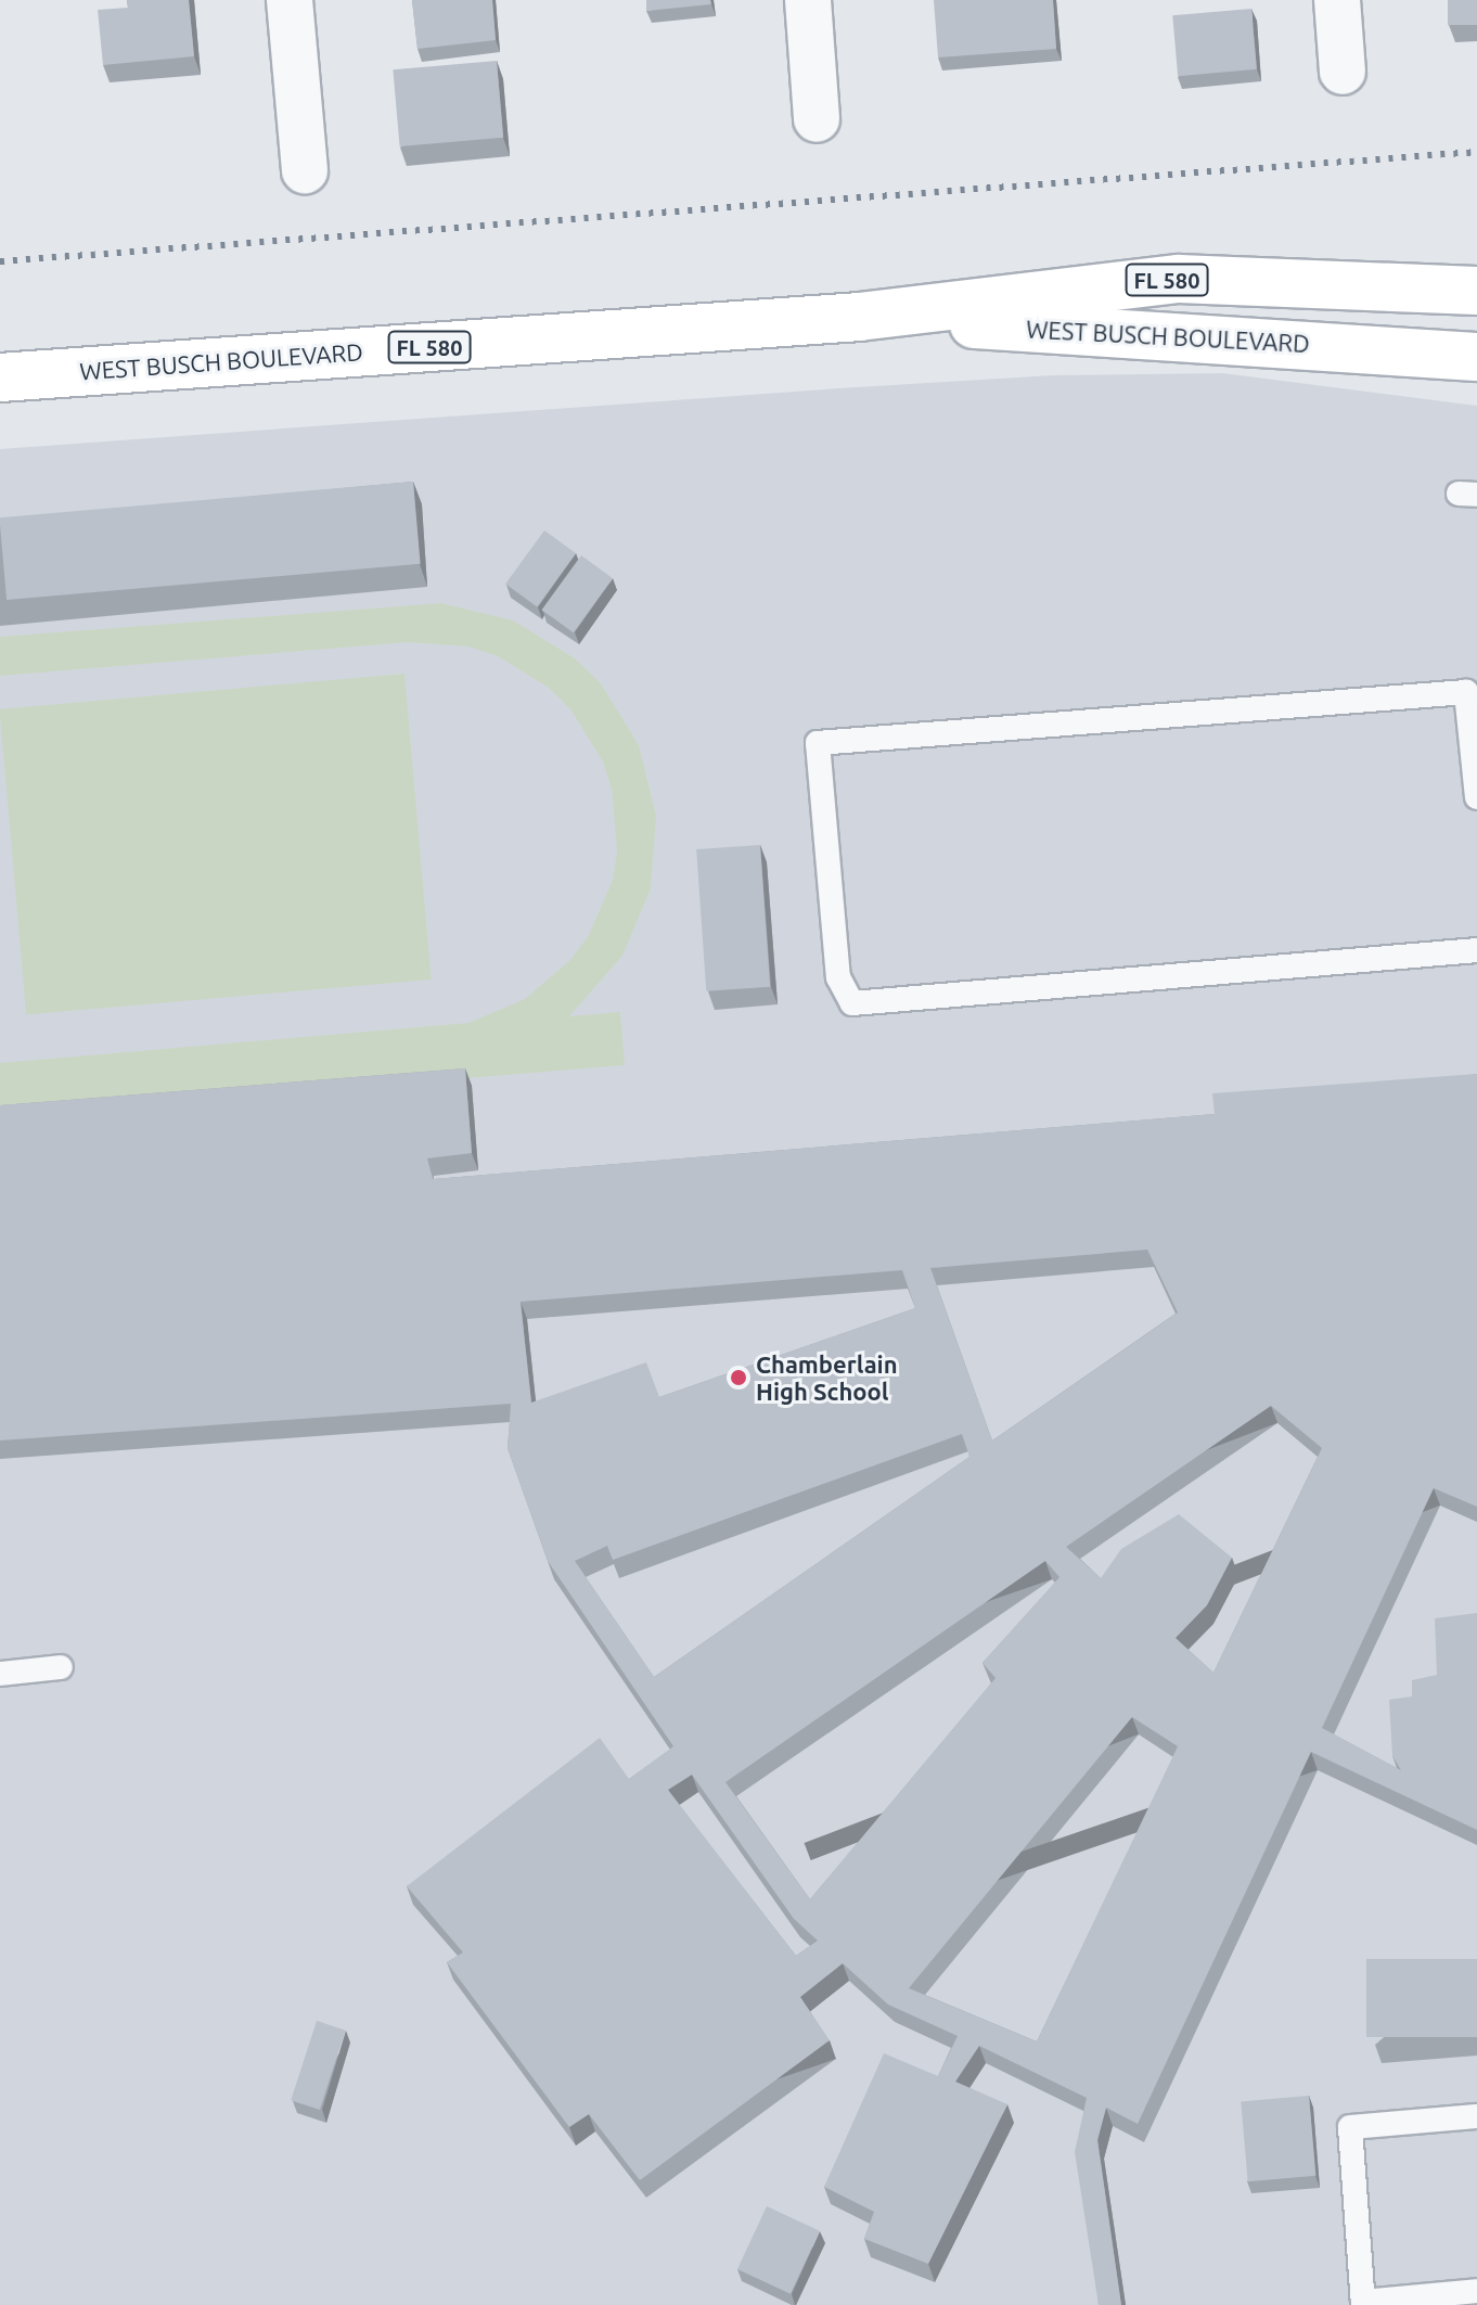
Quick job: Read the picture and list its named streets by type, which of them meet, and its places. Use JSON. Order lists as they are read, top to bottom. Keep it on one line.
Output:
{"streets":{"main road":["FL 580","WEST BUSCH BOULEVARD"]},"places":["Chamberlain High School"]}
